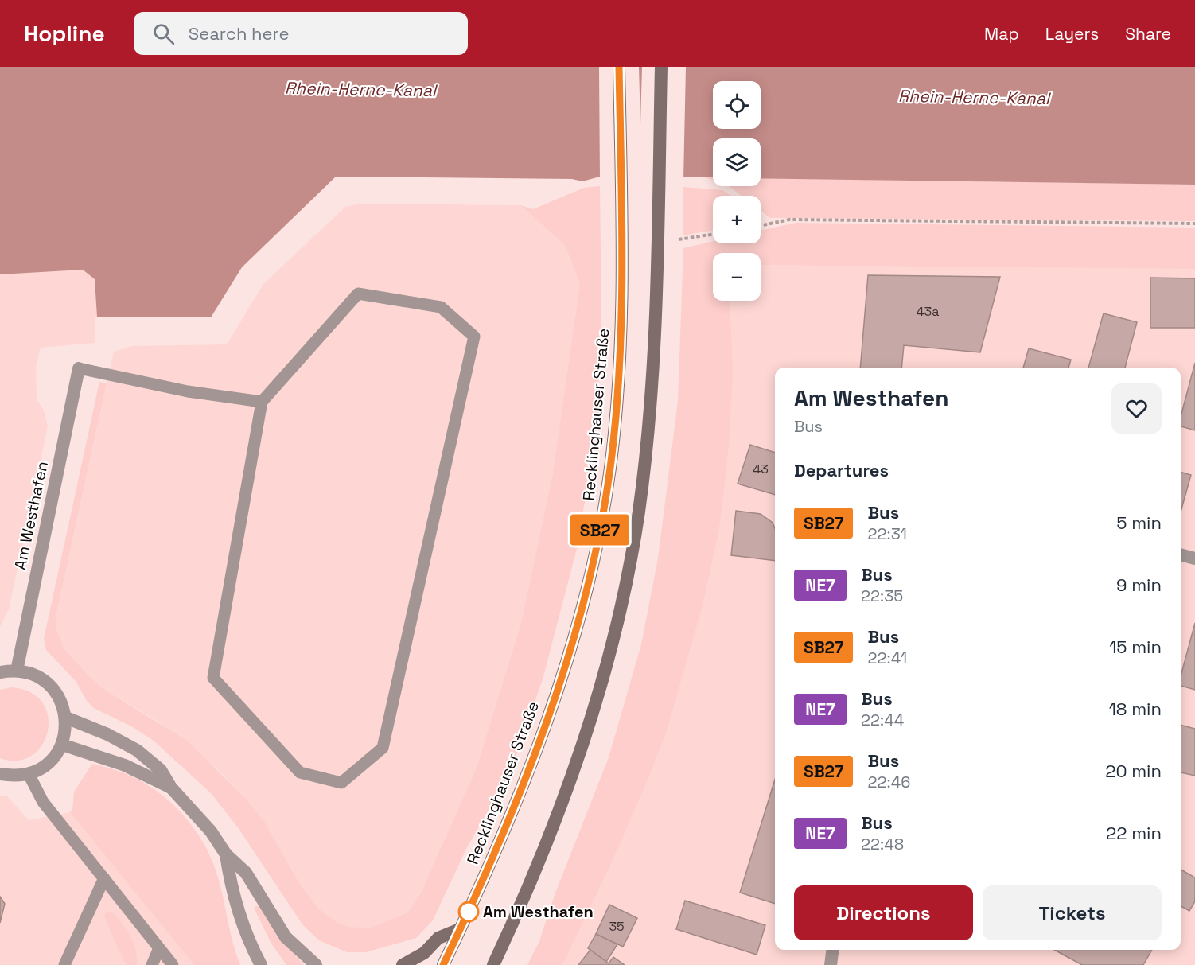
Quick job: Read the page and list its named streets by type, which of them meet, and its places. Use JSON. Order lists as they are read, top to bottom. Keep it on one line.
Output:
{"streets":{"main road":["Recklinghauser Straße"],"street":["Am Westhafen"]},"water":["Rhein-Herne-Kanal"],"places":["Am Westhafen"],"lines":["bus line SB27"],"house_numbers":["43a","43","35"],"page":{"header":"Hopline","search":"Search here","nav":["Map","Layers","Share"],"on_map":"SB27","map_buttons":["+","−"],"heading":[["Am Westhafen","Bus"],"Departures"],"list":[{"mark":"SB27","name":"Bus","note":"22:31","value":"5 min"},{"mark":"NE7","name":"Bus","note":"22:35","value":"9 min"},{"mark":"SB27","name":"Bus","note":"22:41","value":"15 min"},{"mark":"NE7","name":"Bus","note":"22:44","value":"18 min"},{"mark":"SB27","name":"Bus","note":"22:46","value":"20 min"},{"mark":"NE7","name":"Bus","note":"22:48","value":"22 min"}],"buttons":["Directions","Tickets"]}}
